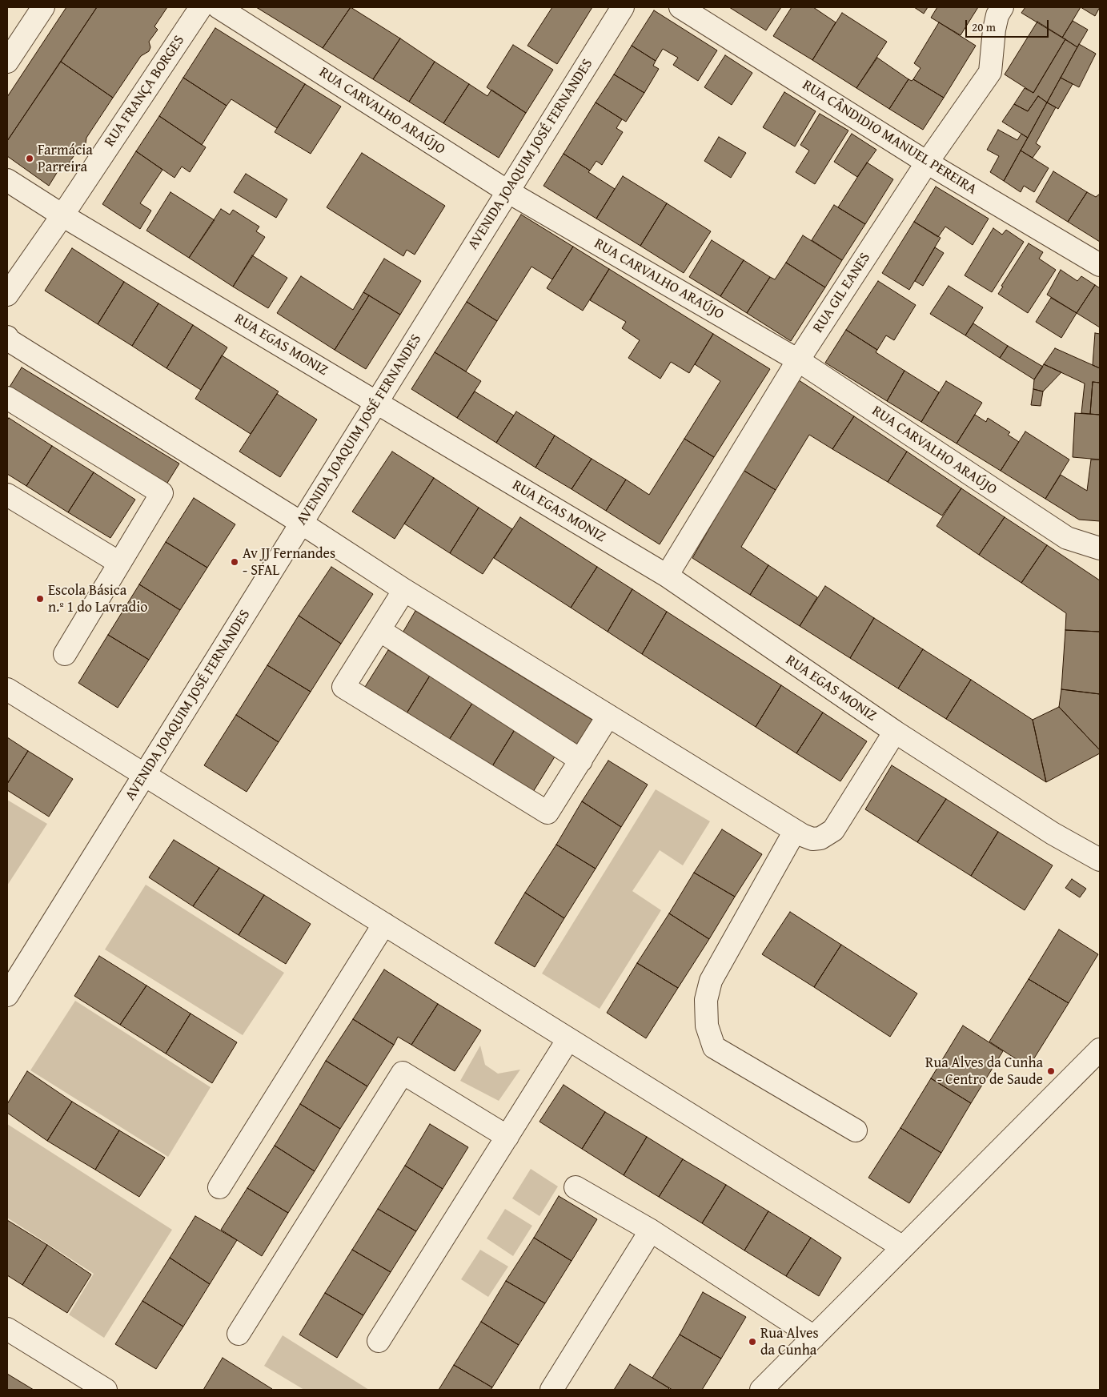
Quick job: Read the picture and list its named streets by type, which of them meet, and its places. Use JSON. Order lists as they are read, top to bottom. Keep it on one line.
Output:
{"streets":{"street":["RUA FRANÇA BORGES","RUA CARVALHO ARAÚJO","RUA CÂNDIDIO MANUEL PEREIRA","AVENIDA JOAQUIM JOSÉ FERNANDES","RUA GIL EANES","RUA EGAS MONIZ"]},"crossings":[["RUA FRANÇA BORGES","RUA EGAS MONIZ"],["RUA CARVALHO ARAÚJO","AVENIDA JOAQUIM JOSÉ FERNANDES"],["RUA CARVALHO ARAÚJO","RUA GIL EANES"],["RUA CÂNDIDIO MANUEL PEREIRA","RUA GIL EANES"],["AVENIDA JOAQUIM JOSÉ FERNANDES","RUA EGAS MONIZ"],["RUA GIL EANES","RUA EGAS MONIZ"]],"places":["Farmácia Parreira","Av JJ Fernandes - SFAL","Escola Básica n.º 1 do Lavradio","Rua Alves da Cunha - Centro de Saude","Rua Alves da Cunha"],"scale_bar":"20 m"}
